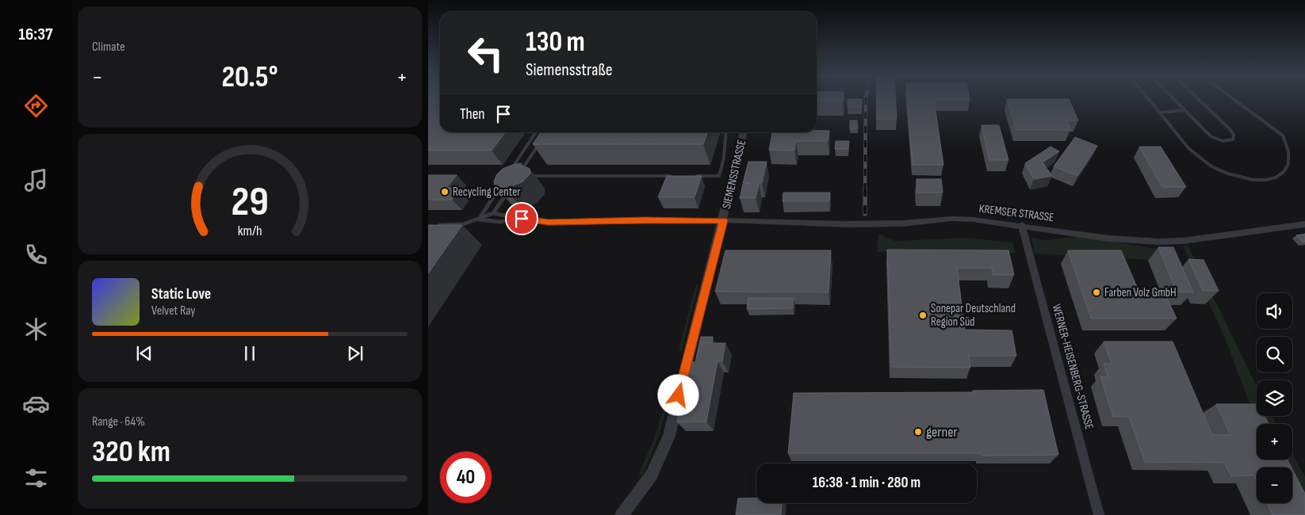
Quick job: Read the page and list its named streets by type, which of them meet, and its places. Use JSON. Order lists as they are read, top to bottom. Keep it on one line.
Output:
{"streets":{"street":["SIEMENSSTRASSE","KREMSER STRASSE","WERNER-HEISENBERG-STRASSE"]},"crossings":[["SIEMENSSTRASSE","KREMSER STRASSE"],["KREMSER STRASSE","WERNER-HEISENBERG-STRASSE"]],"places":["Recycling Center","Farben Volz GmbH","Sonepar Deutschland Region Süd","gerner"],"page":{"tabs":"16:37","tile":["Climate",["Range · 64%","320 km"]],"turn":["130 m","Siemensstraße"],"heat":["−","20.5°","+"],"then":"Then","song":["Static Love","Velvet Ray"],"map_buttons":["+","−"],"limit":"40","trip":"16:38 · 1 min · 280 m","gauge":["29","km/h"]}}
